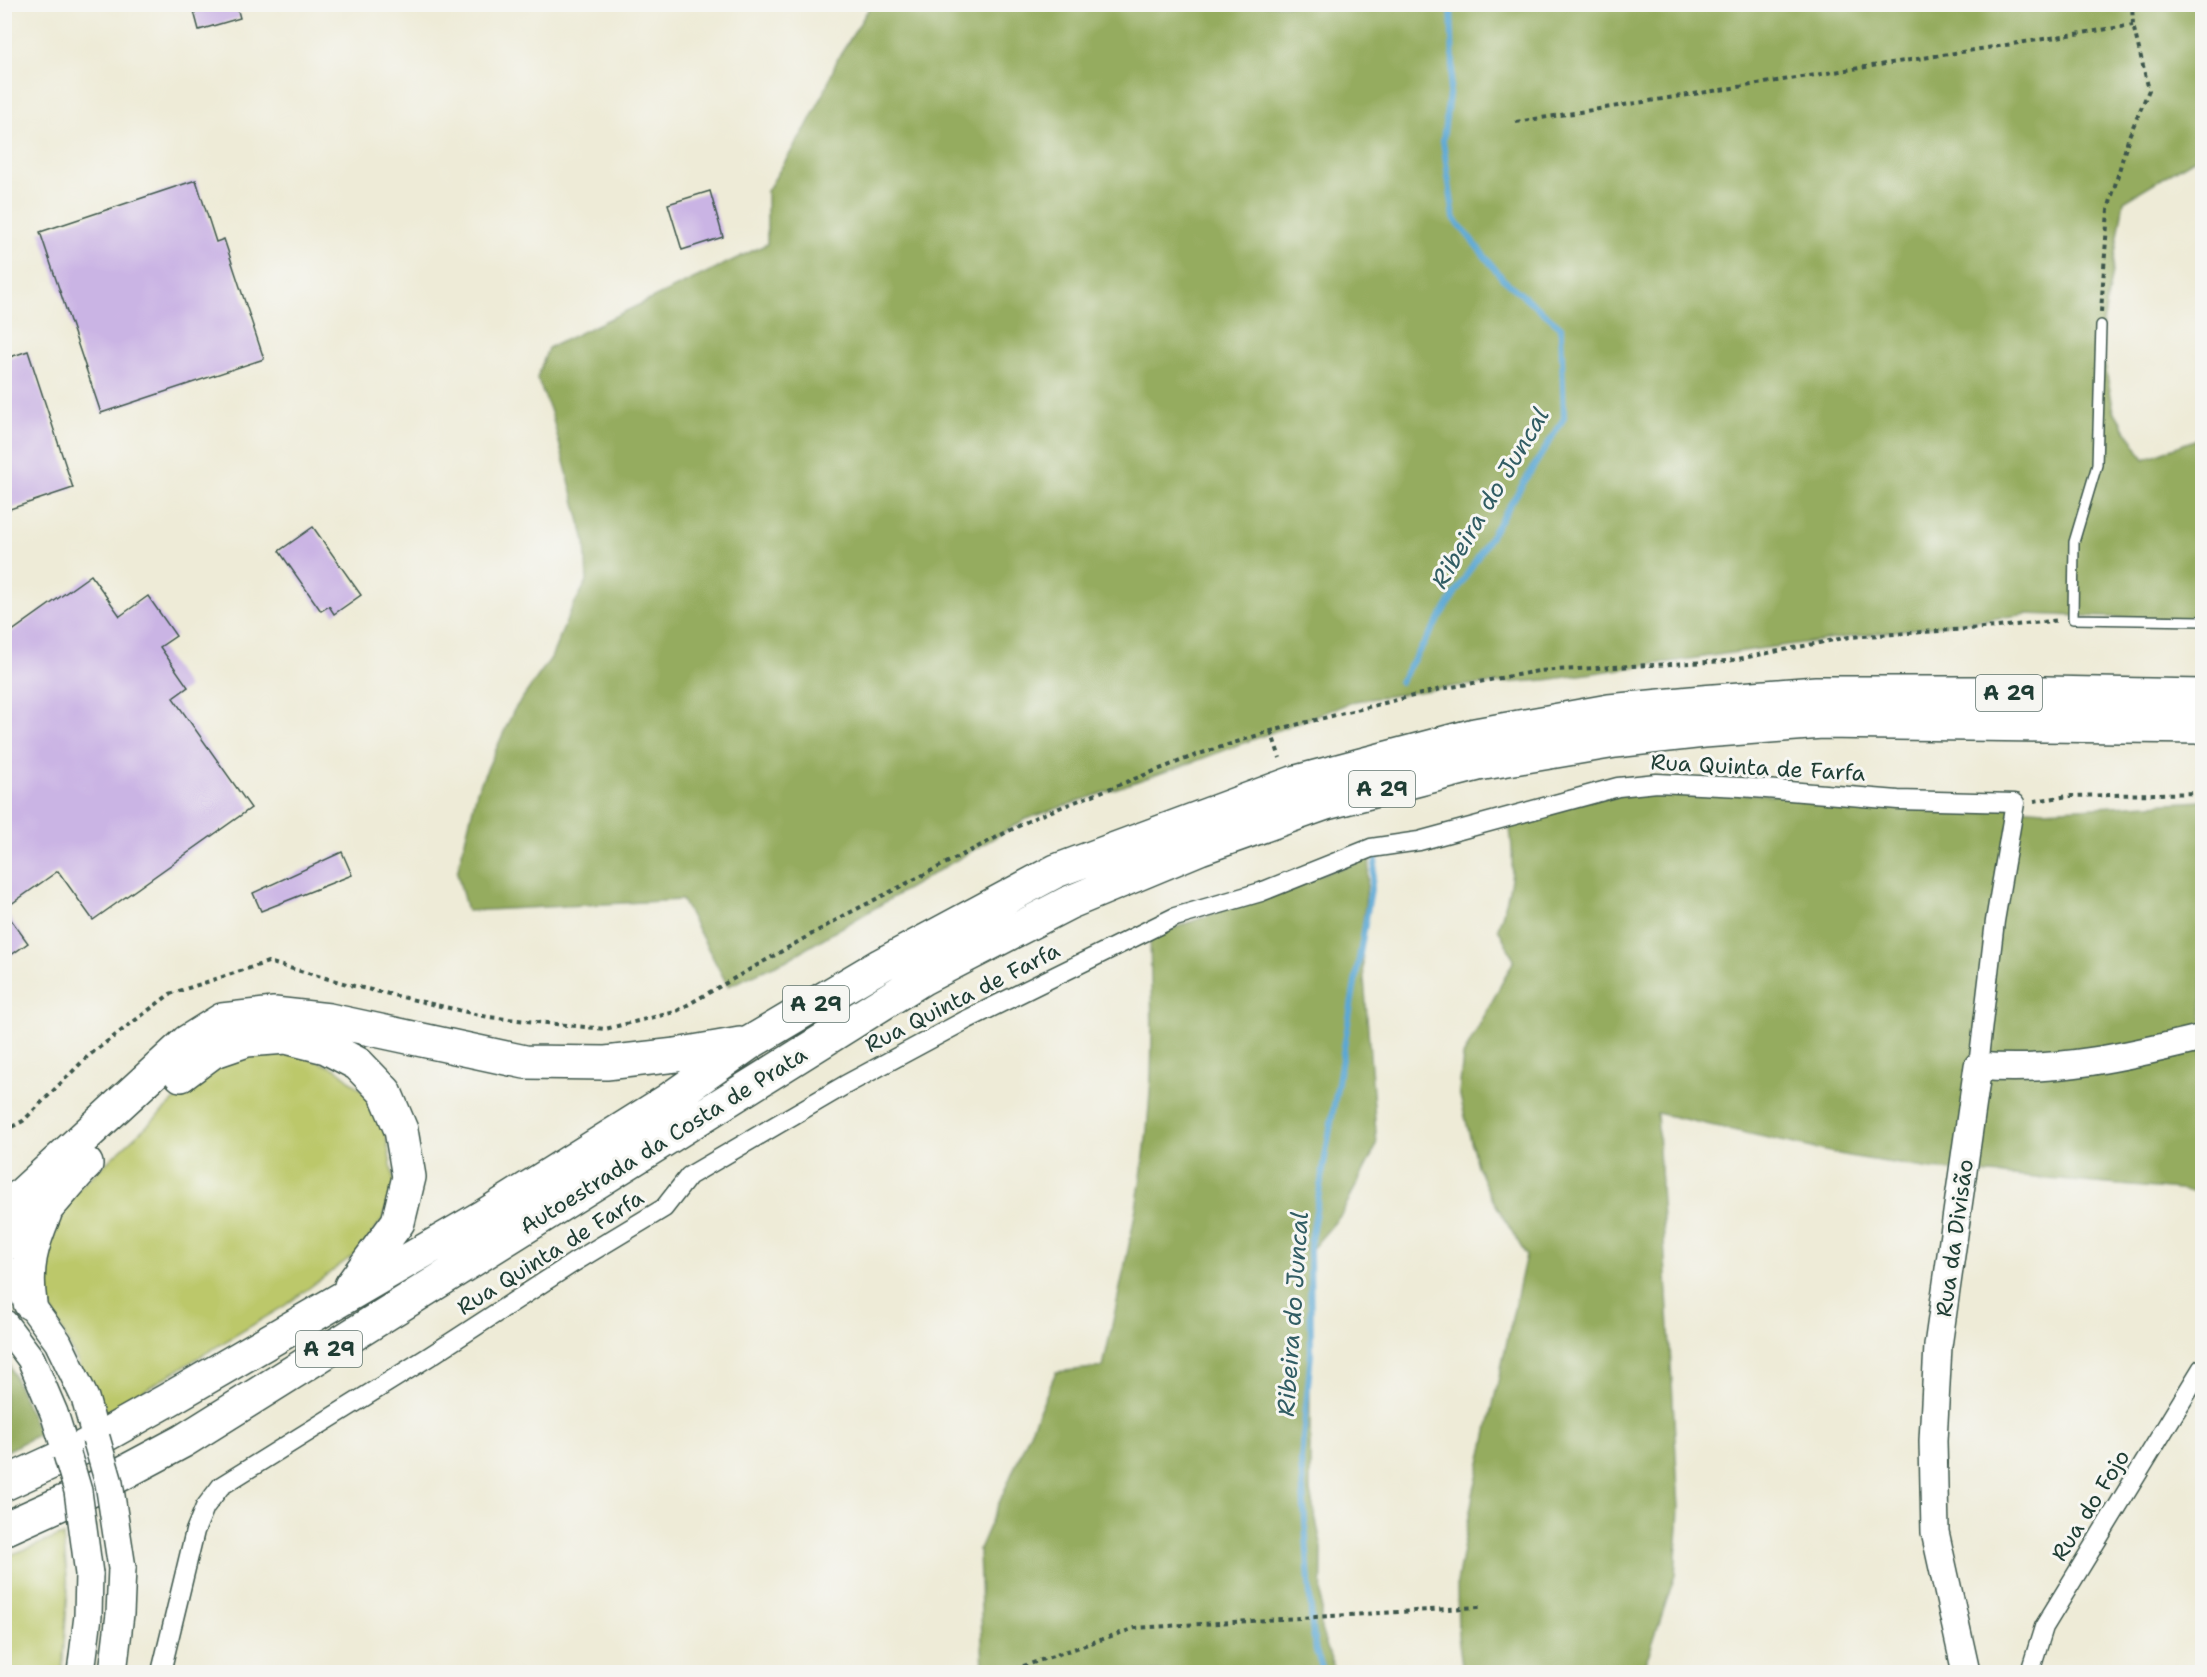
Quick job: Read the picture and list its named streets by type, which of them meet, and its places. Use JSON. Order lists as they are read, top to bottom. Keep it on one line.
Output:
{"streets":{"highway":["A 29","Autoestrada da Costa de Prata"],"street":["Rua Quinta de Farfa","Rua da Divisão","Rua do Fojo"]},"crossings":[["Rua Quinta de Farfa","Rua da Divisão"]],"water":["Ribeira do Juncal"]}
